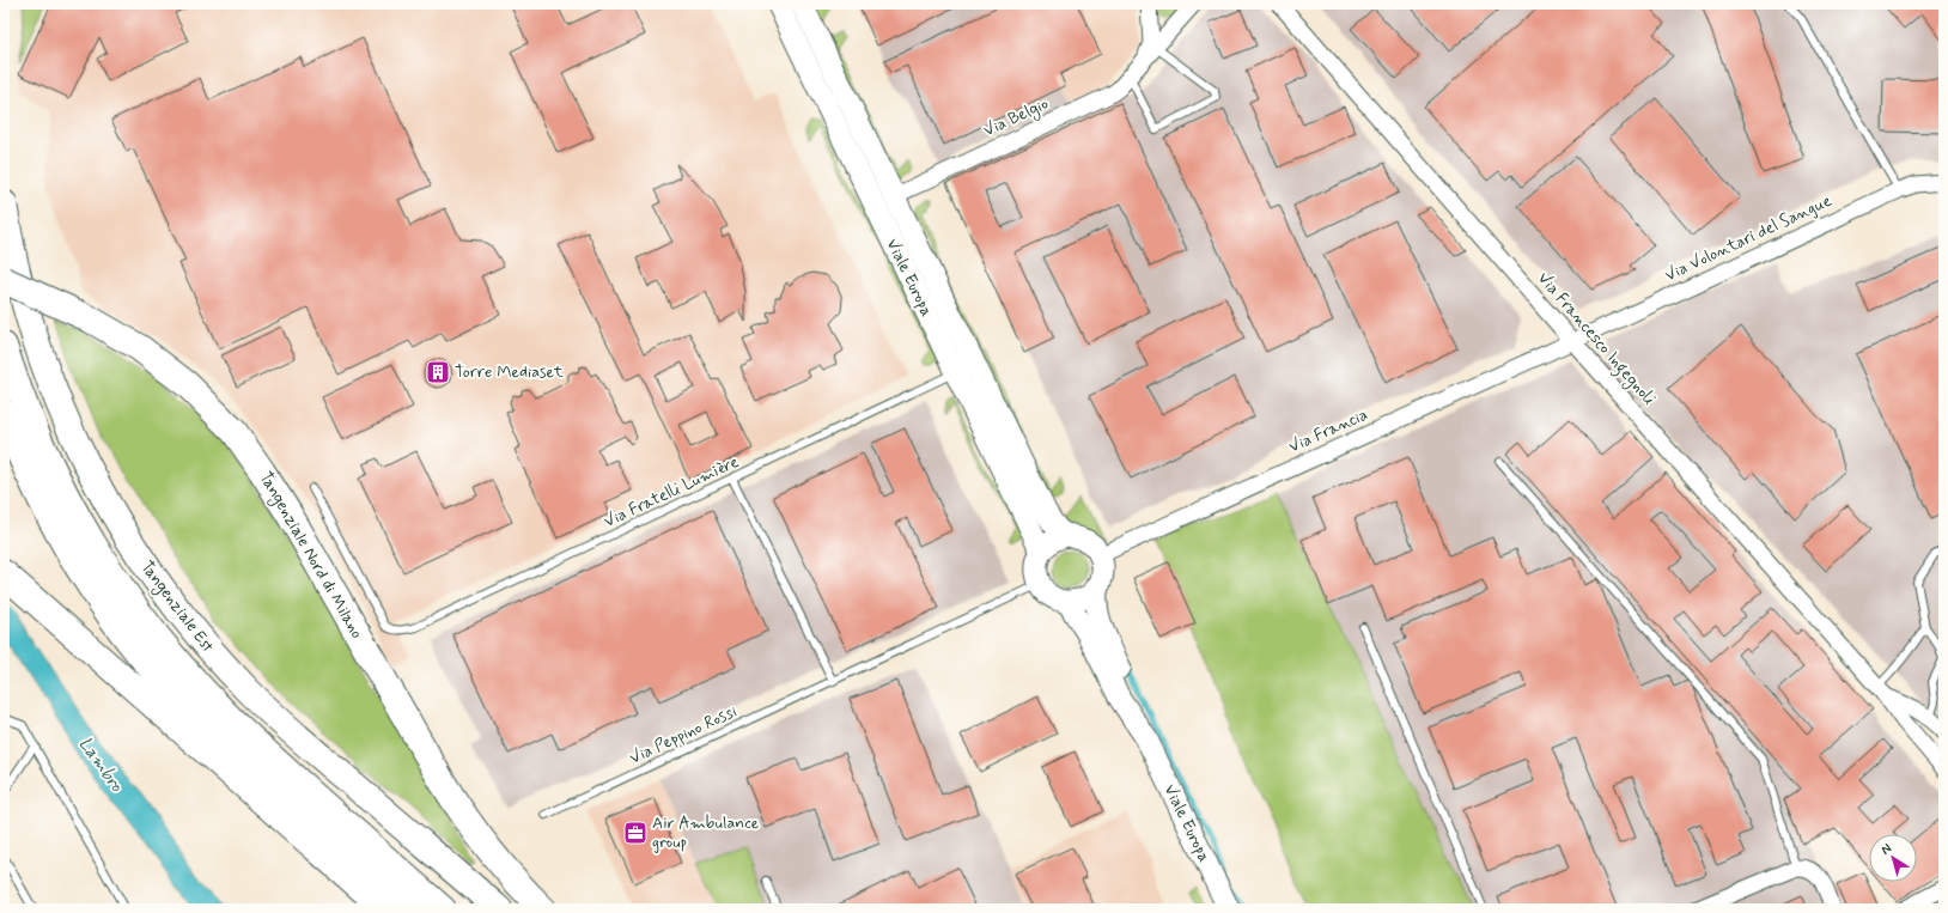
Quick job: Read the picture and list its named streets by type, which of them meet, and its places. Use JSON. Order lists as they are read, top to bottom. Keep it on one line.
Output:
{"streets":{"highway":["Tangenziale Nord di Milano","Tangenziale Est"],"street":["Via Belgio","Via Volontari del Sangue","Viale Europa","Via Francesco Ingegnoli","Via Francia"],"lane":["Via Fratelli Lumière","Via Peppino Rossi"]},"crossings":[["Via Belgio","Viale Europa"],["Via Volontari del Sangue","Via Francesco Ingegnoli"],["Via Volontari del Sangue","Via Francia"],["Viale Europa","Via Francia"],["Viale Europa","Via Fratelli Lumière"],["Viale Europa","Via Peppino Rossi"],["Via Francesco Ingegnoli","Via Francia"],["Via Francia","Via Peppino Rossi"]],"water":["Lambro"],"places":{"building":["Torre Mediaset"],"office":["Air Ambulance group"]},"north":"top left"}
